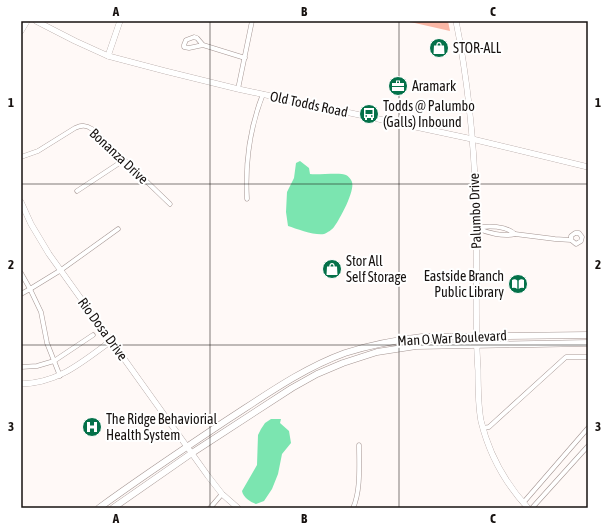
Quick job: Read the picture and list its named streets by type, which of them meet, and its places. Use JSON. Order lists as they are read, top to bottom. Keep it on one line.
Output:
{"streets":{"main road":["Man O War Boulevard"],"street":["Old Todds Road","Bonanza Drive","Palumbo Drive","Rio Dosa Drive"]},"crossings":[["Old Todds Road","Palumbo Drive"],["Palumbo Drive","Man O War Boulevard"],["Rio Dosa Drive","Man O War Boulevard"]],"places":{"shop":["STOR-ALL","Stor All Self Storage"],"office":["Aramark"],"bus stop":["Todds @ Palumbo (Galls) Inbound"],"library":["Eastside Branch Public Library"],"hospital":["The Ridge Behaviorial Health System"]},"grid":{"columns":["A","B","C"],"rows":["1","2","3"]}}
